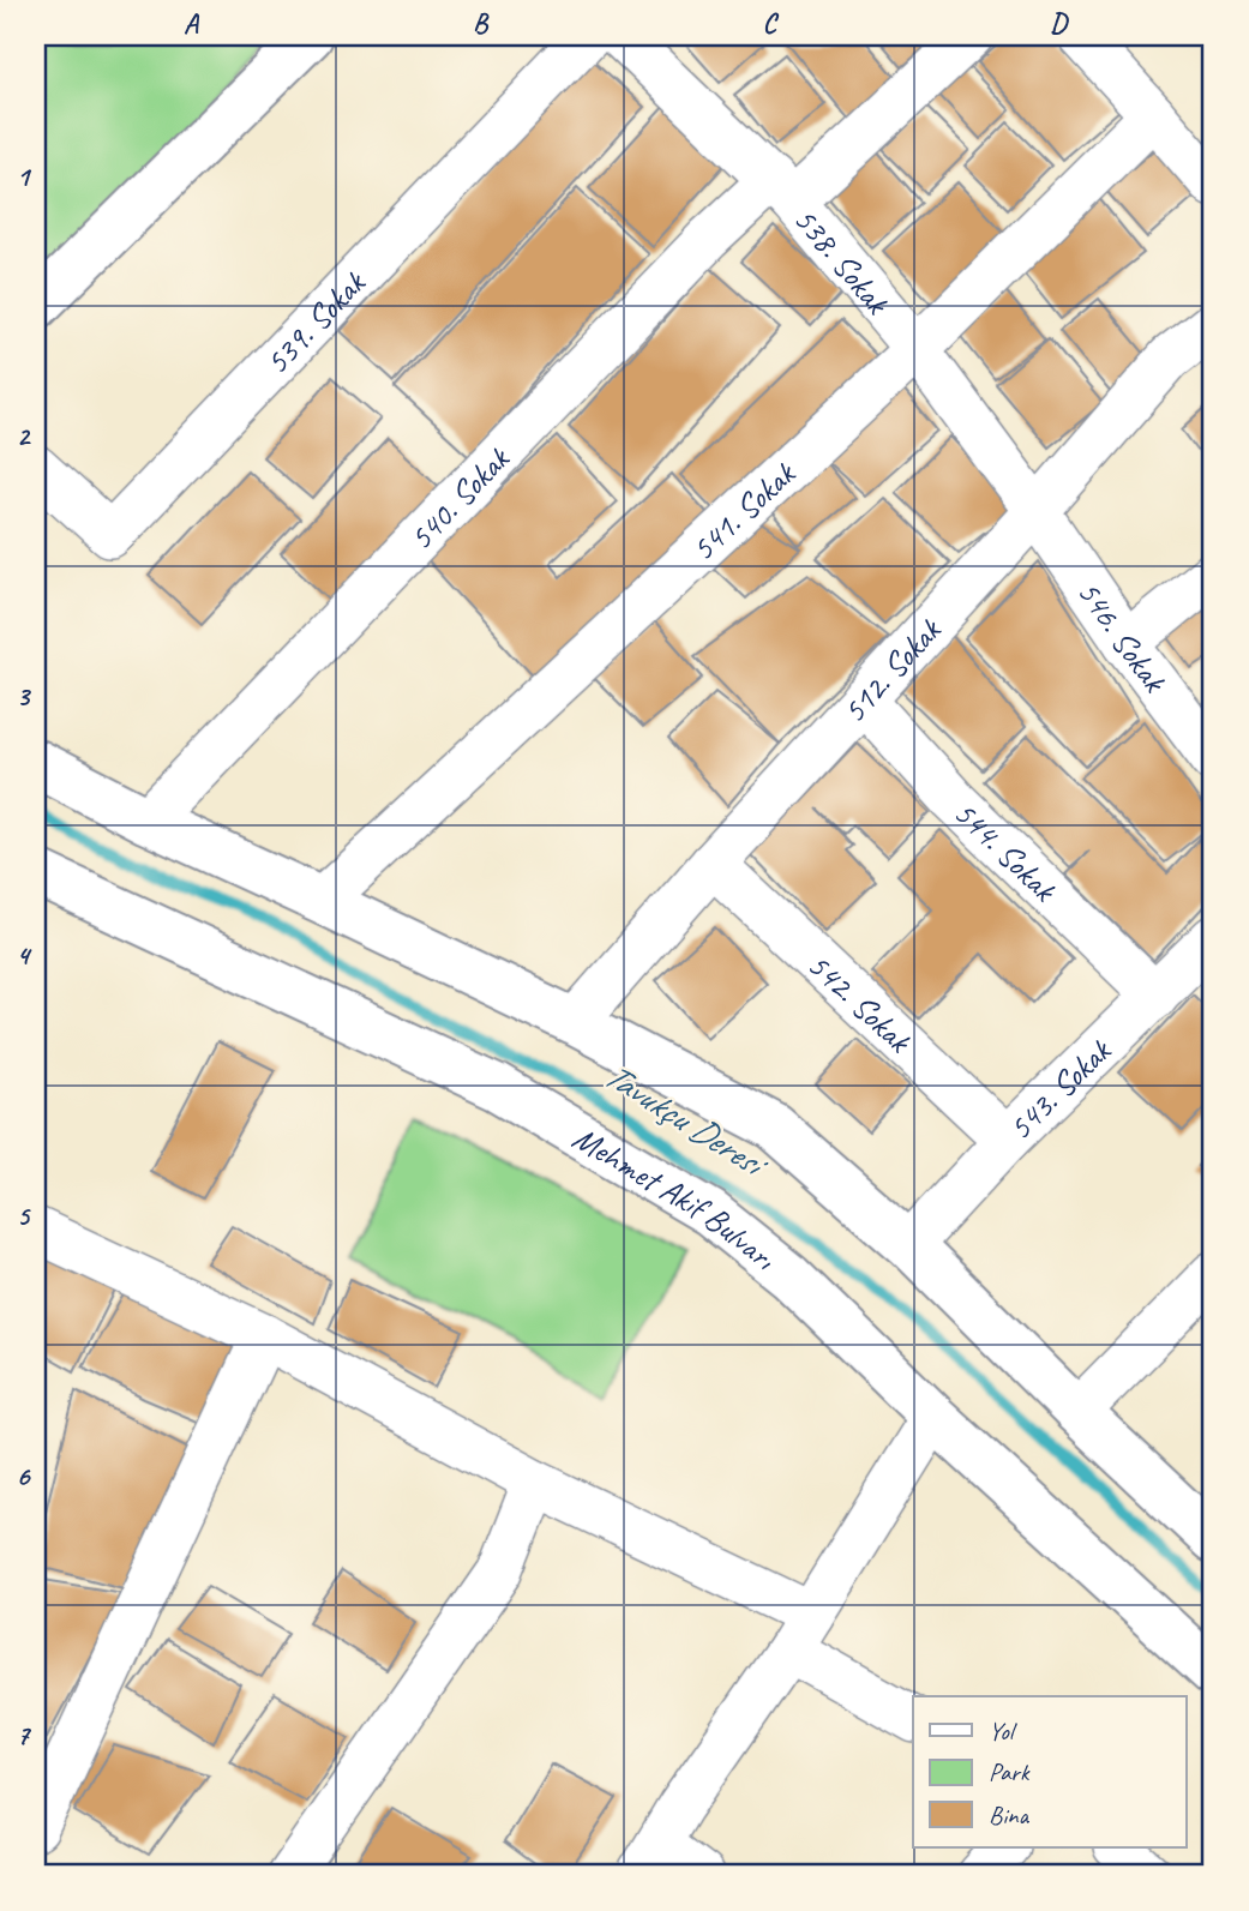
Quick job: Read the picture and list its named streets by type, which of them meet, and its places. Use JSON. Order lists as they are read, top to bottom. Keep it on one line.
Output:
{"streets":{"main road":["Mehmet Akif Bulvarı"],"street":["538. Sokak","539. Sokak","540. Sokak","541. Sokak","546. Sokak","512. Sokak","544. Sokak","542. Sokak","543. Sokak"]},"crossings":[["538. Sokak","539. Sokak"],["538. Sokak","540. Sokak"],["538. Sokak","541. Sokak"],["538. Sokak","546. Sokak"],["538. Sokak","512. Sokak"],["546. Sokak","512. Sokak"],["512. Sokak","544. Sokak"],["512. Sokak","542. Sokak"],["544. Sokak","543. Sokak"],["542. Sokak","543. Sokak"]],"water":["Tavukçu Deresi"],"legend":["Yol","Park","Bina"],"grid":{"columns":["A","B","C","D"],"rows":["1","2","3","4","5","6","7"]}}
